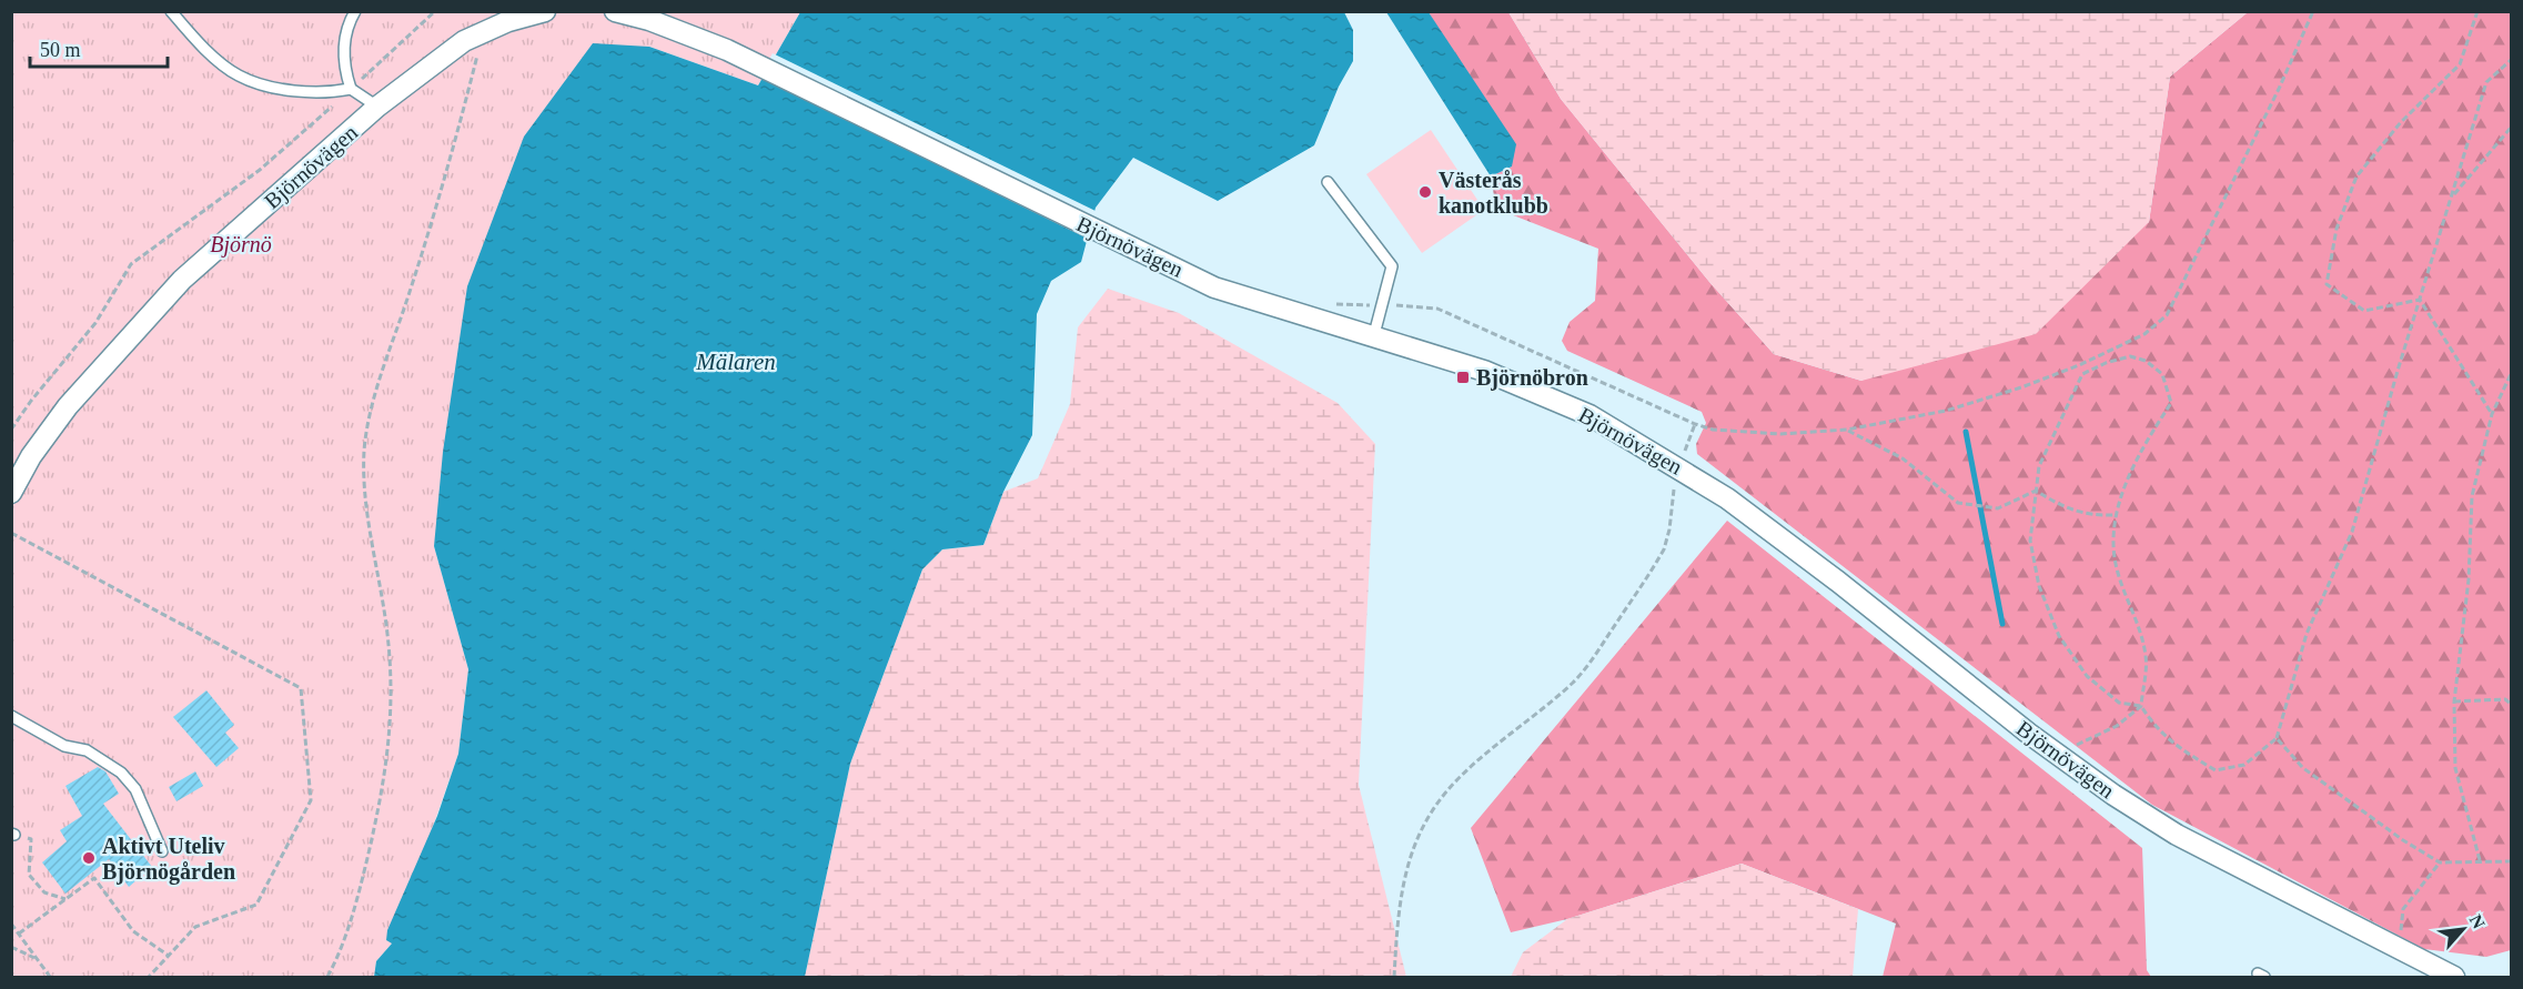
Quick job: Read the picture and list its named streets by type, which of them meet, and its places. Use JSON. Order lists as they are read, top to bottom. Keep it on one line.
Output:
{"streets":{"street":["Björnövägen"]},"water":["Mälaren"],"parks":["Björnö"],"places":{"other":["Västerås kanotklubb","Aktivt Uteliv Björnögården"],"transit":["Björnöbron"]},"scale_bar":"50 m","north":"top right"}
